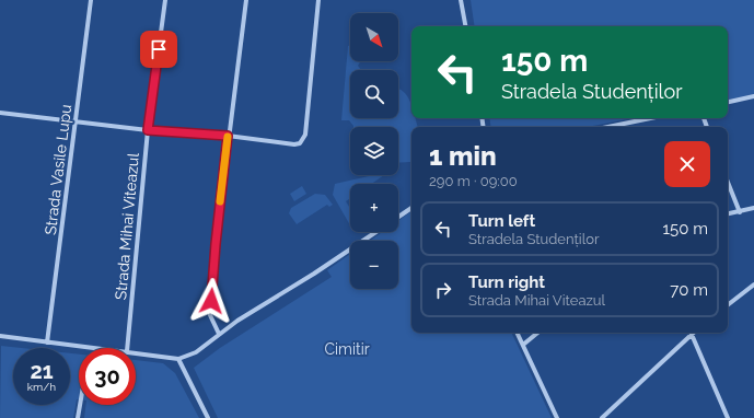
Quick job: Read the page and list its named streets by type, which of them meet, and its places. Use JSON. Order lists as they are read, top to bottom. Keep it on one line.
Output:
{"streets":{"street":["Strada Vasile Lupu","Strada Mihai Viteazul"]},"parks":["Cimitir"],"north":"bottom right","page":{"map_buttons":["+","−"],"turn":["150 m","Stradela Studenților"],"heading":["1 min","290 m · 09:00"],"list":[{"name":"Turn left","note":"Stradela Studenților","value":"150 m"},{"name":"Turn right","note":"Strada Mihai Viteazul","value":"70 m"}],"speed":"21 km/h","limit":"30"}}
